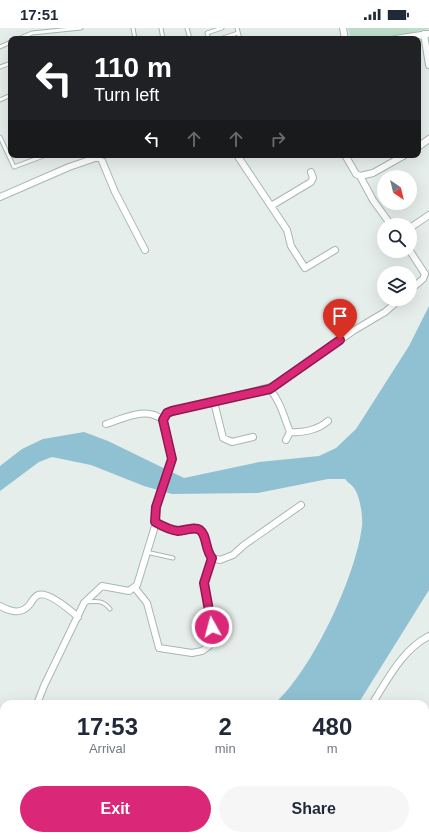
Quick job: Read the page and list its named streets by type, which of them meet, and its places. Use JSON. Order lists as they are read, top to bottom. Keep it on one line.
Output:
{"north":"bottom right","page":{"status":"17:51","turn":["110 m","Turn left"],"eta":["17:53","Arrival","2","min","480","m"],"buttons":["Exit","Share"]}}
